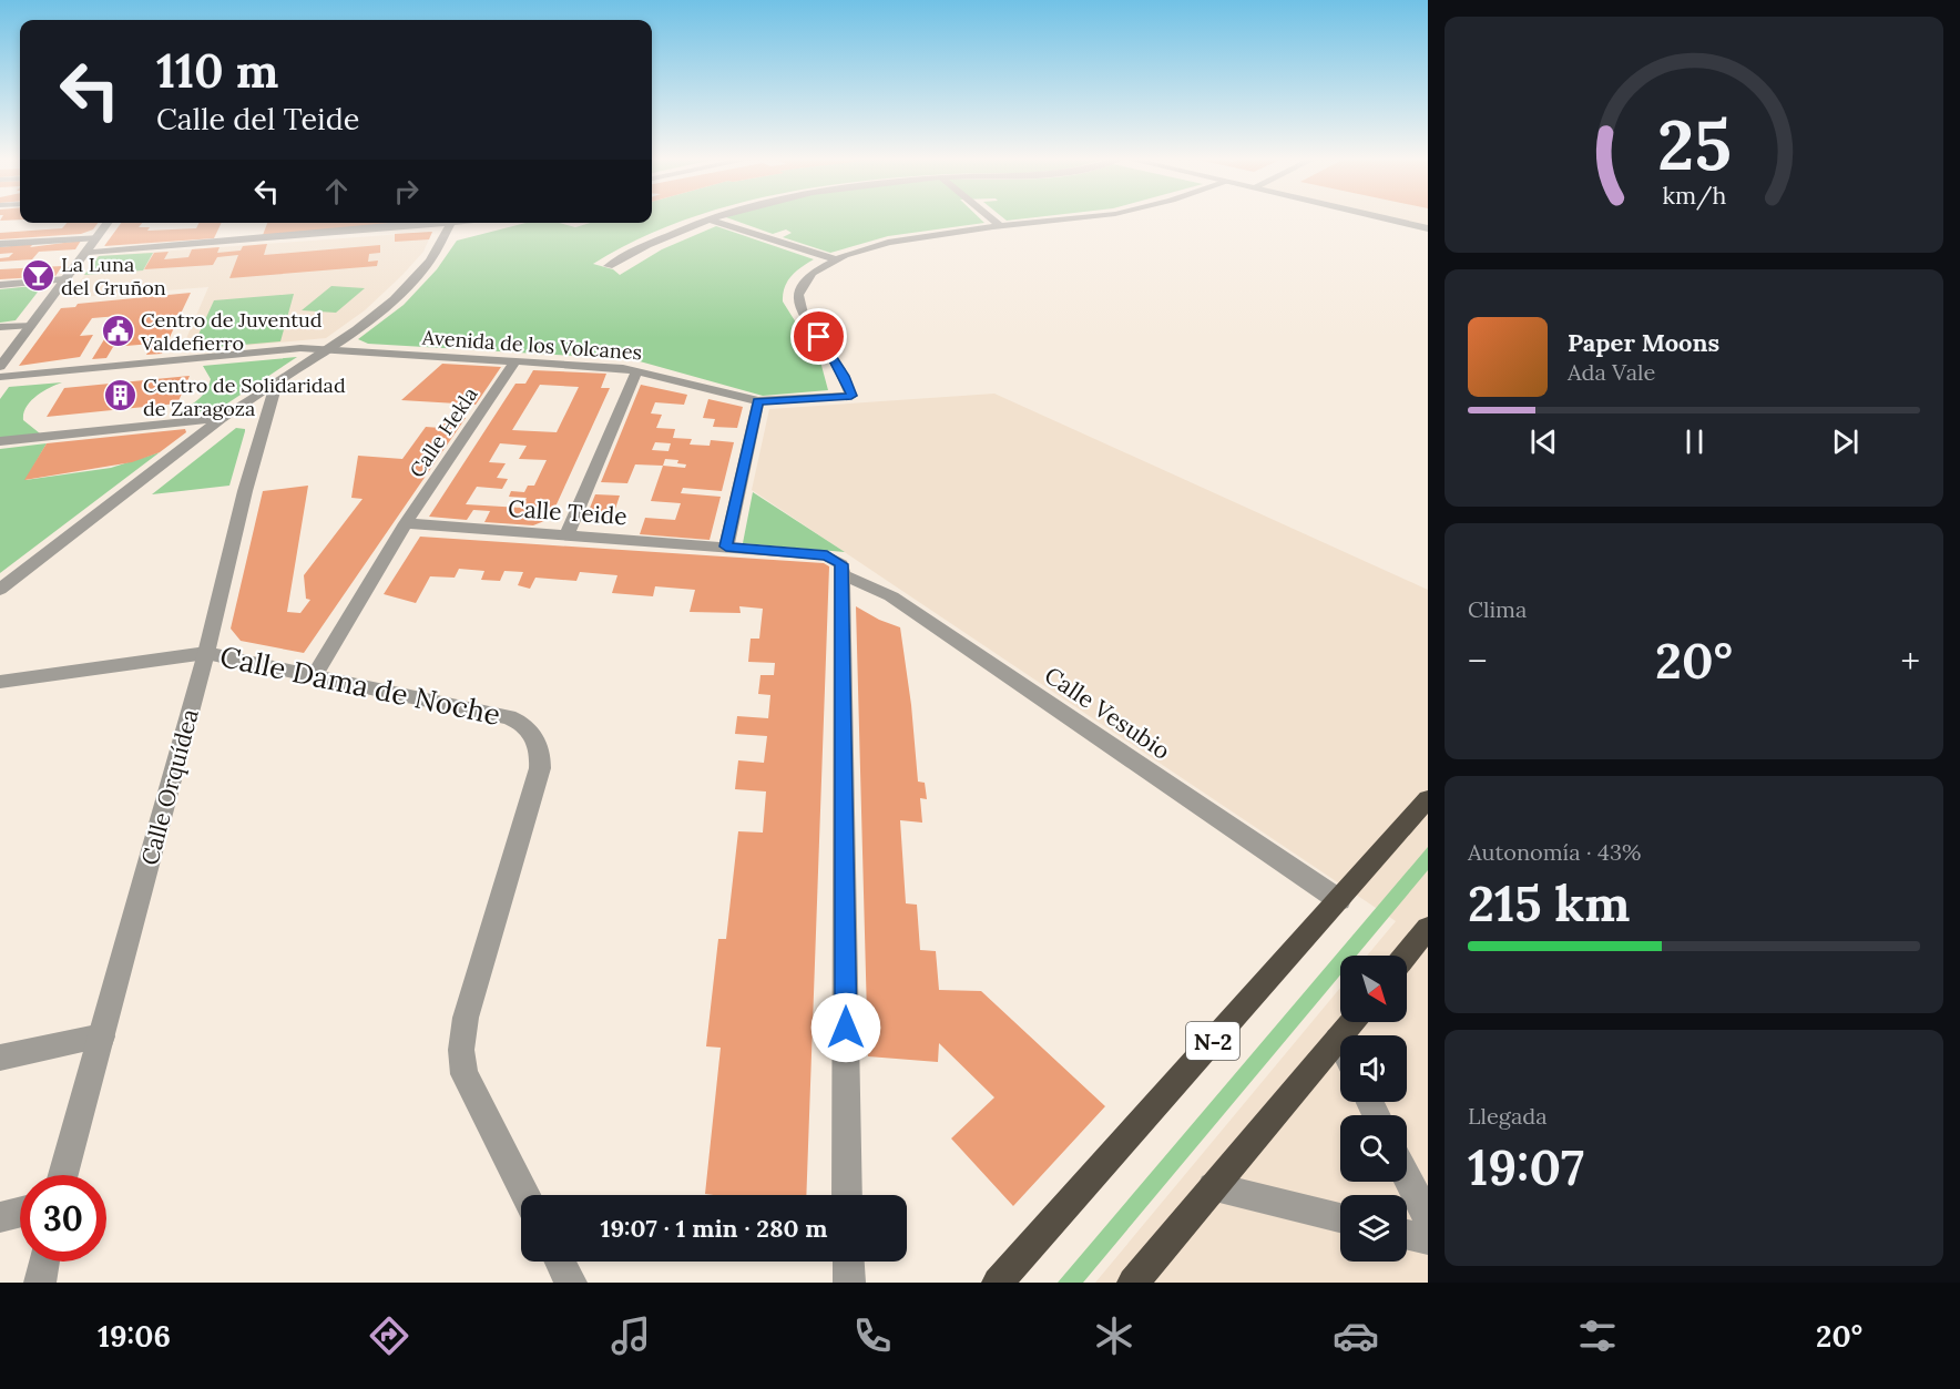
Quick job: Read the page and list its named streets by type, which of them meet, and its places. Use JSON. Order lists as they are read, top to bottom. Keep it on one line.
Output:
{"streets":{"highway":["N-2"],"street":["Avenida de los Volcanes","Calle Hekla","Calle Teide","Calle Dama de Noche","Calle Vesubio","Calle Orquídea"]},"crossings":[["Avenida de los Volcanes","Calle Hekla"],["Calle Hekla","Calle Teide"],["Calle Hekla","Calle Dama de Noche"],["Calle Teide","Calle Vesubio"],["Calle Dama de Noche","Calle Orquídea"],["Calle Vesubio","N-2"]],"places":{"bar":["La Luna del Gruñon"],"public building":["Centro de Juventud Valdefierro"],"building":["Centro de Solidaridad de Zaragoza"]},"north":"bottom right","page":{"turn":["110 m","Calle del Teide"],"song":["Paper Moons","Ada Vale"],"tile":["Clima",["Autonomía · 43%","215 km"],["Llegada","19:07"]],"heat":["−","20°","+"],"limit":"30","trip":"19:07 · 1 min · 280 m","tabs":["19:06","20°"],"gauge":["25","km/h"]}}
